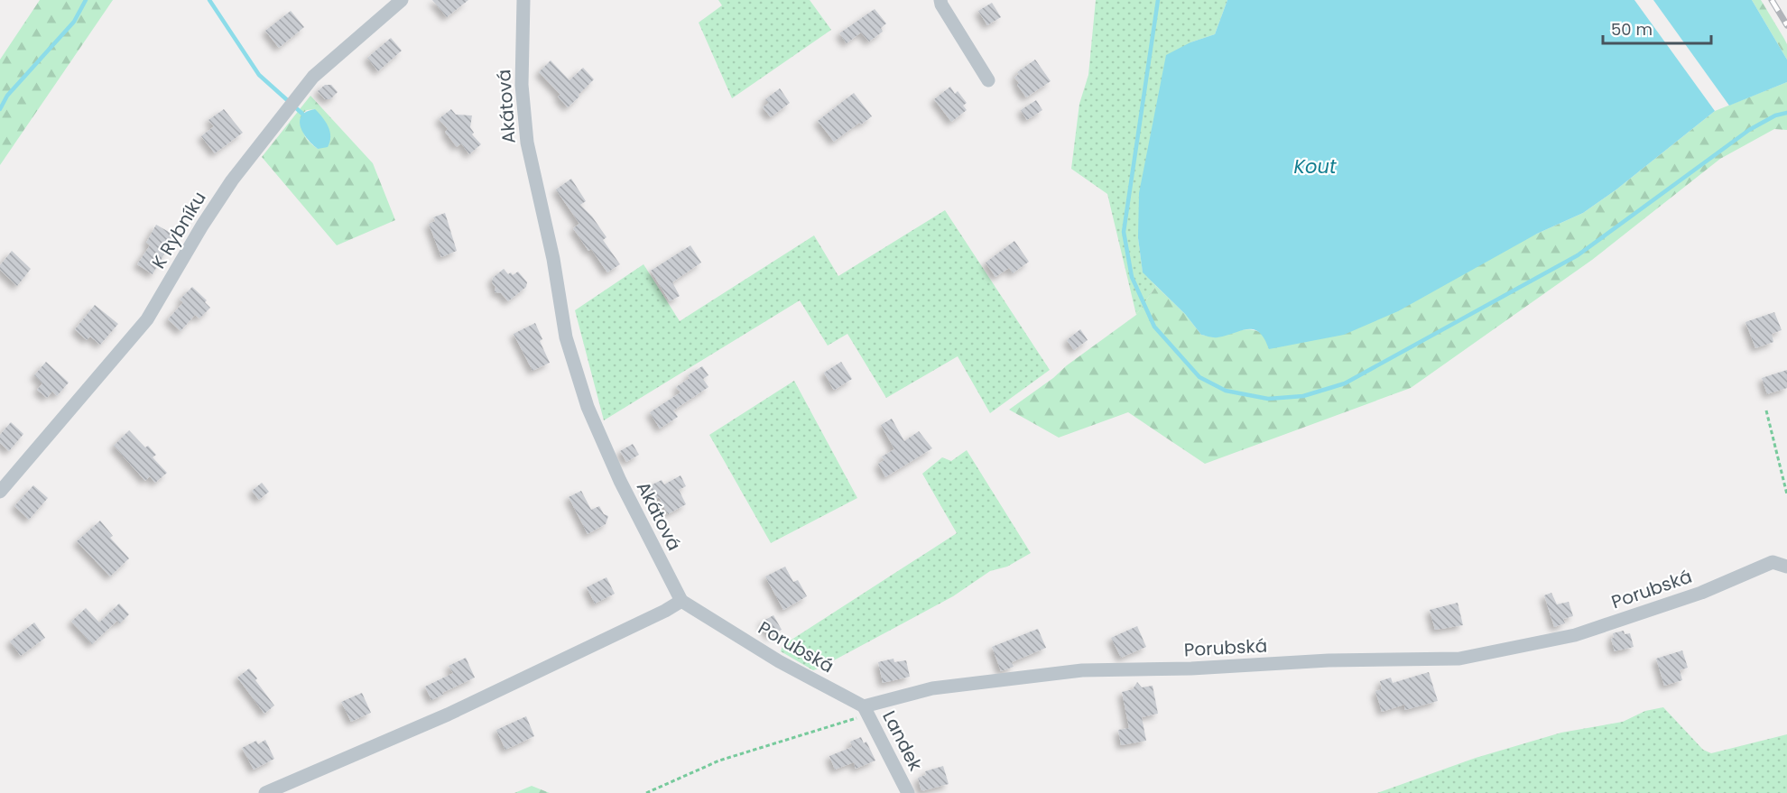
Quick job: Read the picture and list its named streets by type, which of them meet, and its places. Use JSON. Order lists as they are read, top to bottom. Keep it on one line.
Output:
{"streets":{"street":["Akátová","K Rybníku","Porubská","Landek"]},"crossings":[["Akátová","Porubská"],["Porubská","Landek"]],"water":["Kout"],"scale_bar":"50 m"}
